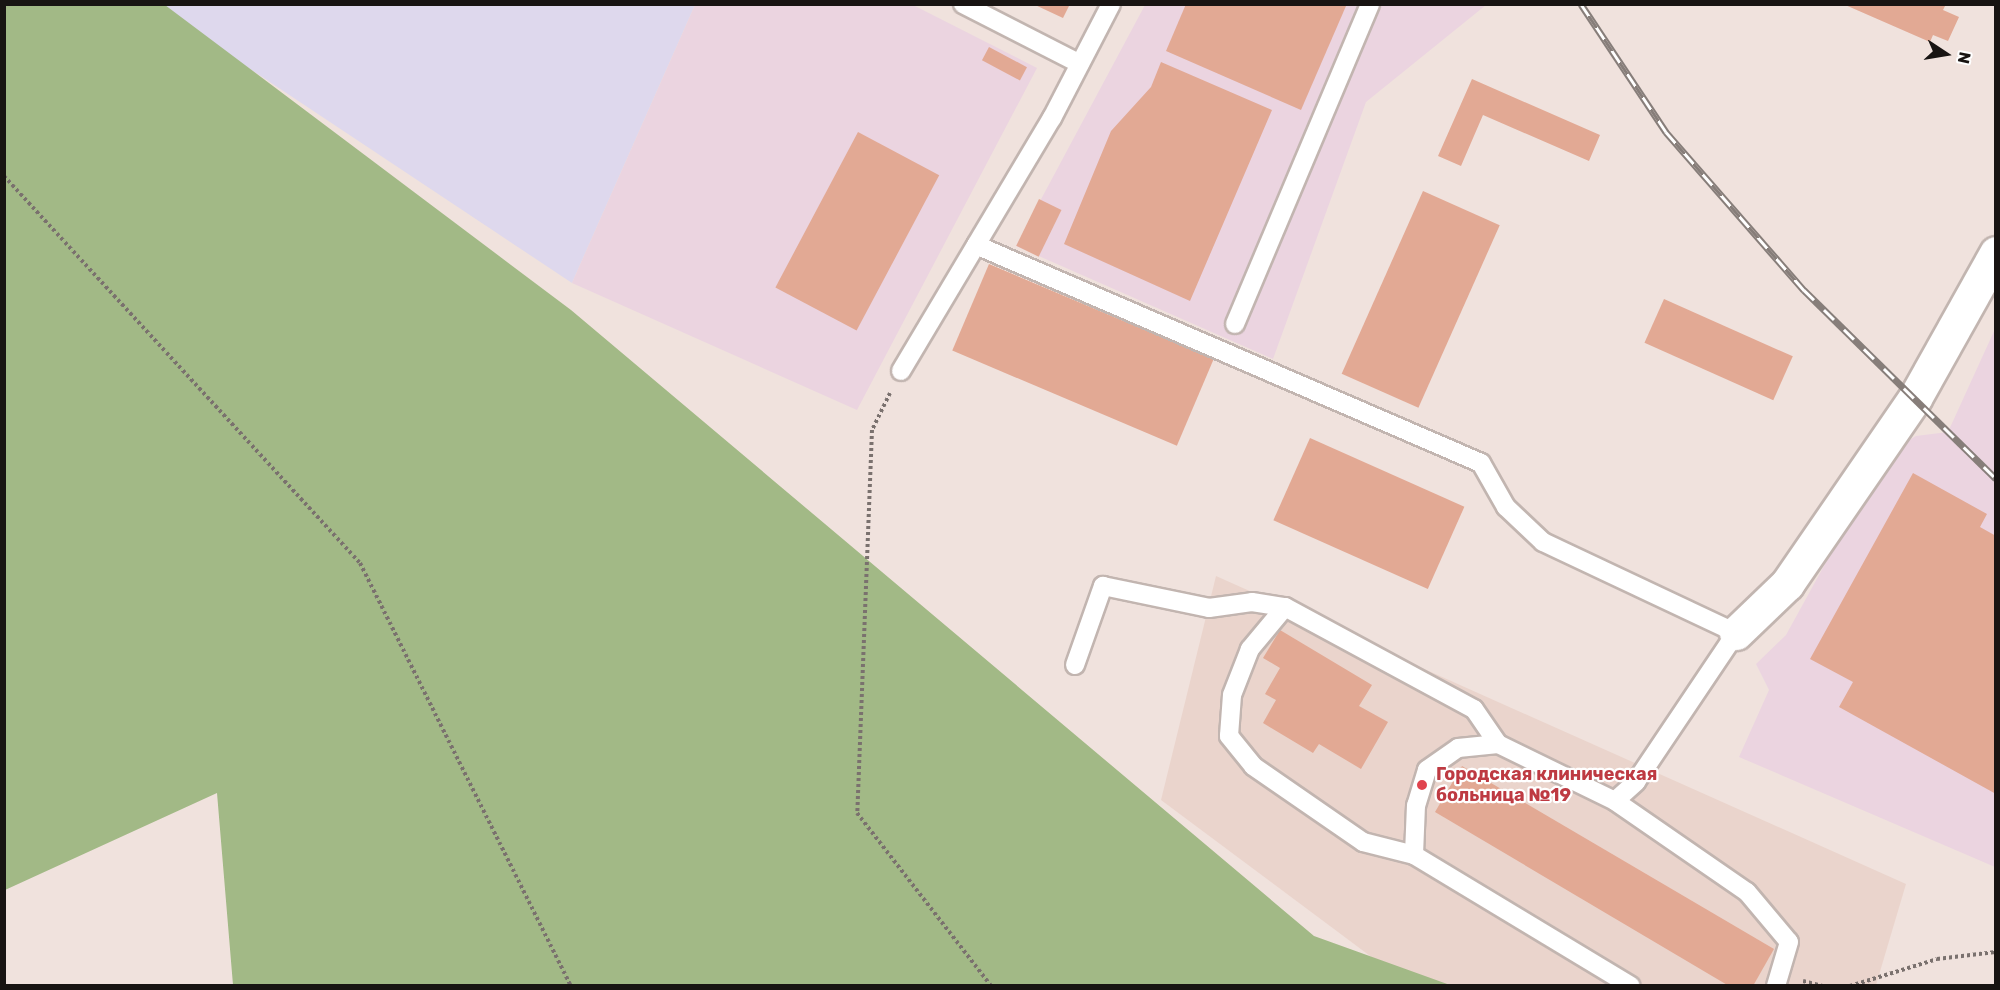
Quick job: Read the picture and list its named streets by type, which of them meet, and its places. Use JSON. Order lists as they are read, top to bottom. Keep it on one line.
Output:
{"places":["Городская клиническая больница №19"],"north":"right"}
